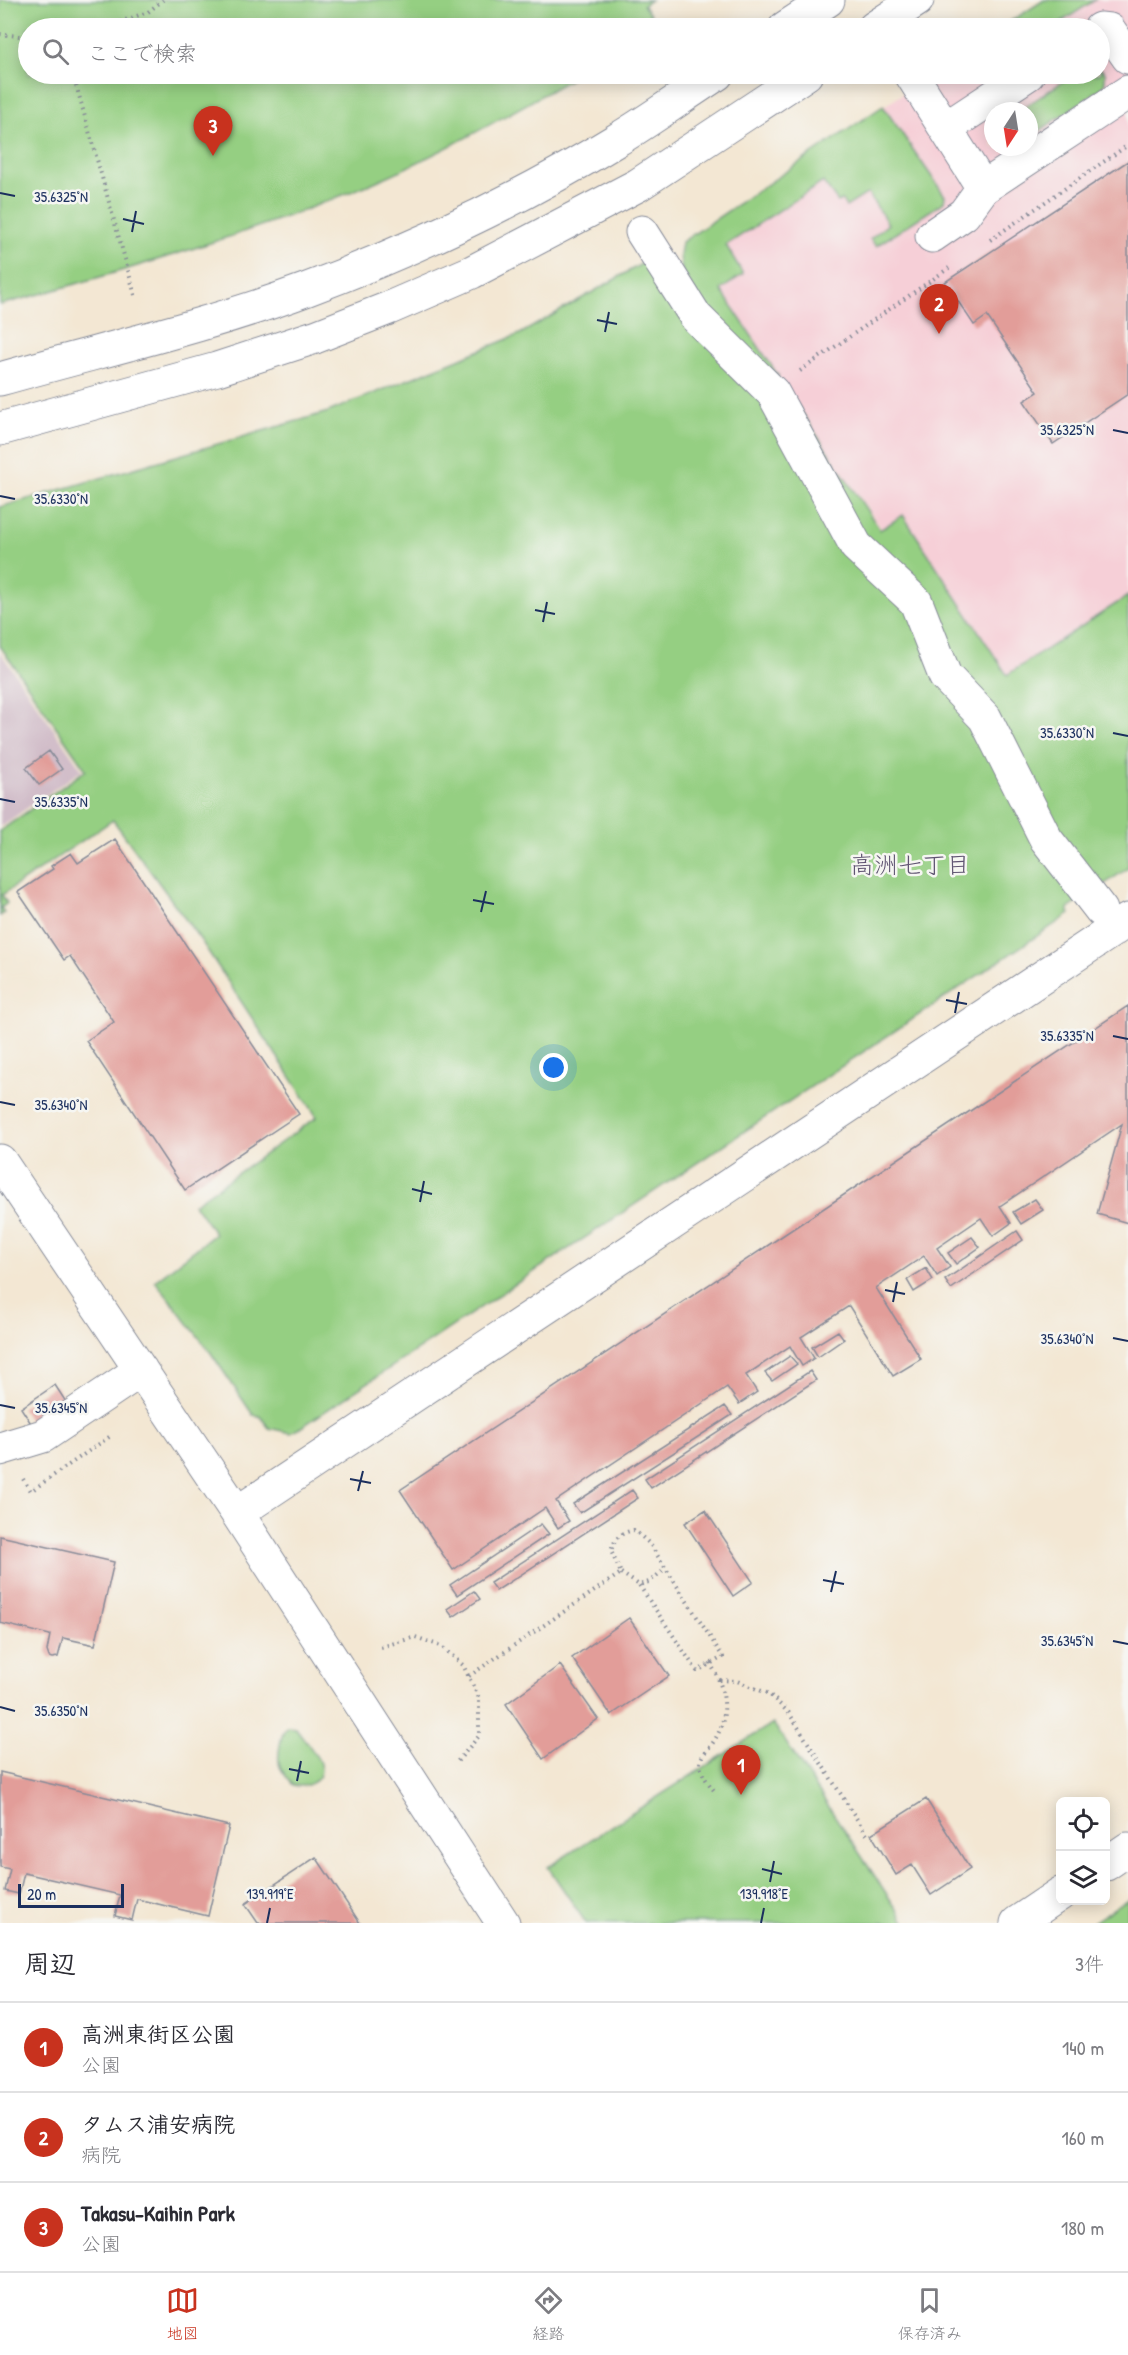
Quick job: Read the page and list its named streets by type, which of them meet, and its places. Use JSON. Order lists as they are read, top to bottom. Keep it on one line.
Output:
{"districts":["高洲七丁目"],"scale_bar":"20 m","north":"bottom","page":{"search":"ここで検索","pins":["3","2","1"],"scale":"20 m","heading":["周辺","3件"],"list":[{"mark":"1","name":"高洲東街区公園","note":"公園","value":"140 m"},{"mark":"2","name":"タムス浦安病院","note":"病院","value":"160 m"},{"mark":"3","name":"Takasu-Kaihin Park","note":"公園","value":"180 m"}],"nav":["地図","経路","保存済み"]},"coordinates":["35.6325°N","35.6330°N","35.6335°N","35.6340°N","35.6345°N","35.6350°N","139.919°E","139.918°E"]}
